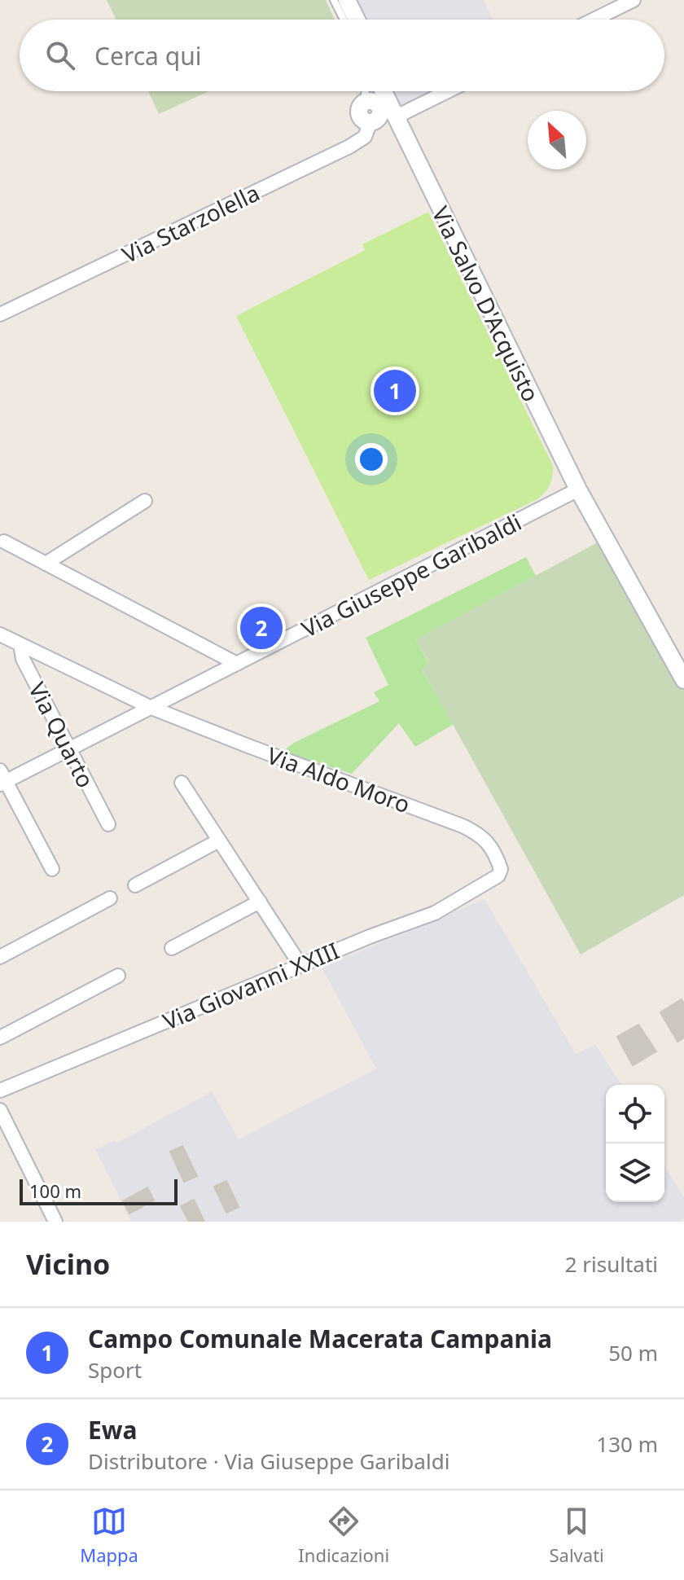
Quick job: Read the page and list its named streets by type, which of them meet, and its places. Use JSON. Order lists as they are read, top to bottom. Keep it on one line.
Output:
{"streets":{"street":["Via Starzolella","Via Salvo D'Acquisto","Via Giuseppe Garibaldi","Via Quarto","Via Aldo Moro","Via Giovanni XXIII"]},"crossings":[["Via Starzolella","Via Salvo D'Acquisto"],["Via Salvo D'Acquisto","Via Giuseppe Garibaldi"],["Via Giuseppe Garibaldi","Via Quarto"],["Via Giuseppe Garibaldi","Via Aldo Moro"],["Via Quarto","Via Aldo Moro"],["Via Aldo Moro","Via Giovanni XXIII"]],"scale_bar":"100 m","north":"top left","page":{"search":"Cerca qui","pins":["1","2"],"scale":"100 m","heading":["Vicino","2 risultati"],"list":[{"mark":"1","name":"Campo Comunale Macerata Campania","note":"Sport","value":"50 m"},{"mark":"2","name":"Ewa","note":"Distributore · Via Giuseppe Garibaldi","value":"130 m"}],"nav":["Mappa","Indicazioni","Salvati"]}}
